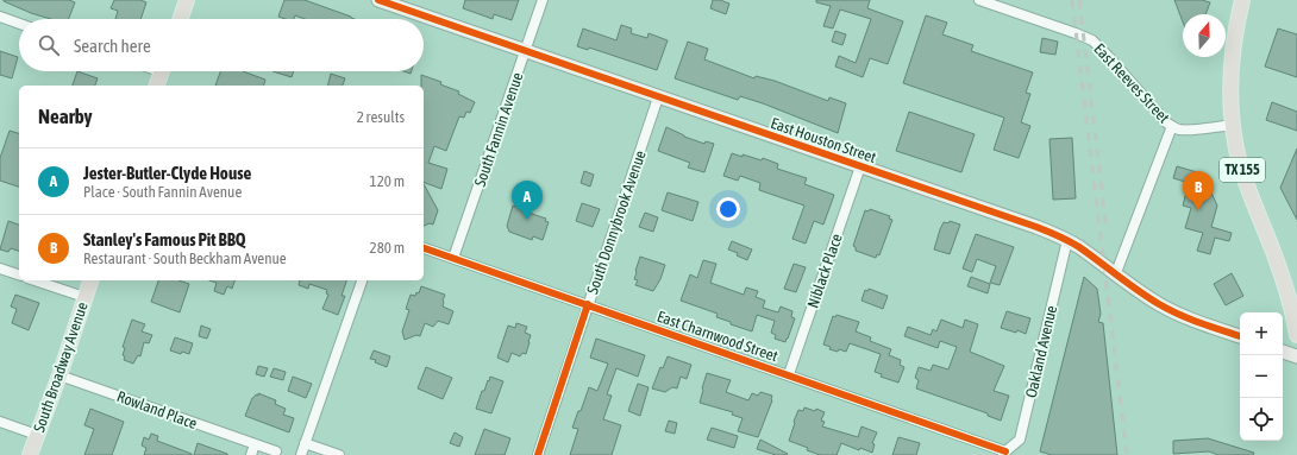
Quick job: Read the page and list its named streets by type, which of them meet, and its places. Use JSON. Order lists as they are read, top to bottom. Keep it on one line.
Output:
{"streets":{"main road":["TX 155","South Broadway Avenue"],"street":["East Reeves Street","South Fannin Avenue","East Houston Street","South Donnybrook Avenue","Niblack Place","East Charnwood Street","Oakland Avenue","Rowland Place"]},"crossings":[["East Reeves Street","TX 155"],["South Fannin Avenue","East Houston Street"],["South Fannin Avenue","East Charnwood Street"],["East Houston Street","South Donnybrook Avenue"],["East Houston Street","Niblack Place"],["East Houston Street","Oakland Avenue"],["South Donnybrook Avenue","East Charnwood Street"],["Niblack Place","East Charnwood Street"],["East Charnwood Street","Oakland Avenue"],["South Broadway Avenue","Rowland Place"]],"north":"top","page":{"search":"Search here","heading":["Nearby","2 results"],"list":[{"mark":"A","name":"Jester-Butler-Clyde House","note":"Place · South Fannin Avenue","value":"120 m"},{"mark":"B","name":"Stanley's Famous Pit BBQ","note":"Restaurant · South Beckham Avenue","value":"280 m"}],"pins":["B","A"],"map_buttons":["+","−"]}}
